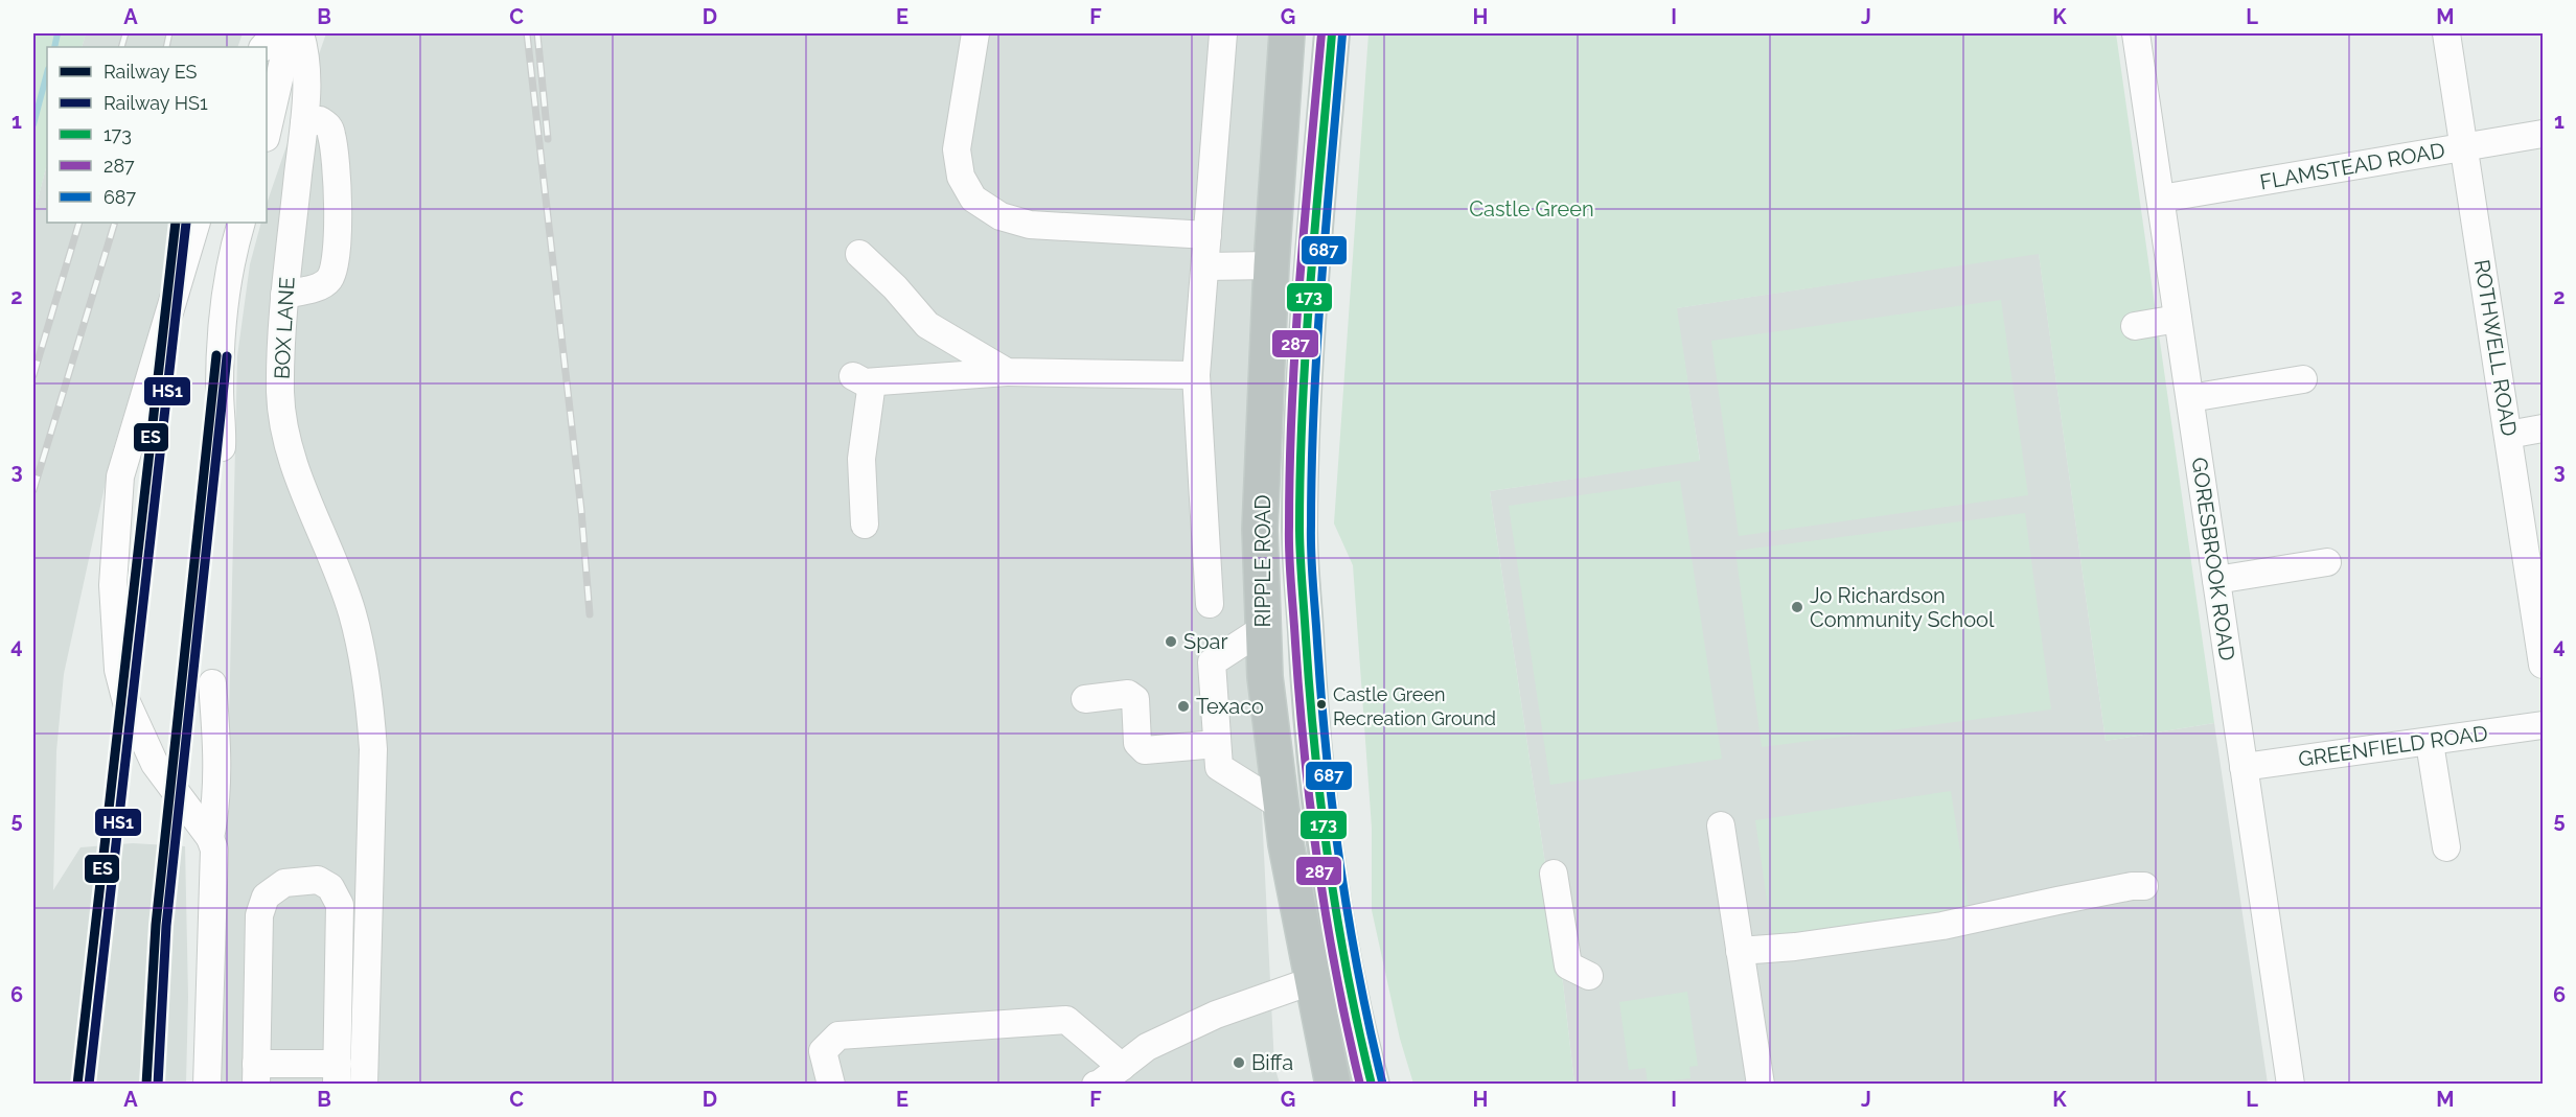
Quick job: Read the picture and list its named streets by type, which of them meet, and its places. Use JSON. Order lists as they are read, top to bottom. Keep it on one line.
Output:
{"streets":{"highway":["RIPPLE ROAD"],"street":["FLAMSTEAD ROAD","BOX LANE","ROTHWELL ROAD","GORESBROOK ROAD","GREENFIELD ROAD"]},"crossings":[["FLAMSTEAD ROAD","ROTHWELL ROAD"],["FLAMSTEAD ROAD","GORESBROOK ROAD"],["GORESBROOK ROAD","GREENFIELD ROAD"]],"parks":["Castle Green"],"places":["Jo Richardson Community School","Spar","Castle Green Recreation Ground","Texaco","Biffa"],"lines":["transit line 173","transit line 287","transit line 687","rail line ES","rail line HS1"],"legend":["Railway ES","Railway HS1","173","287","687"],"grid":{"columns":["A","B","C","D","E","F","G","H","I","J","K","L","M"],"rows":["1","2","3","4","5","6"]}}
